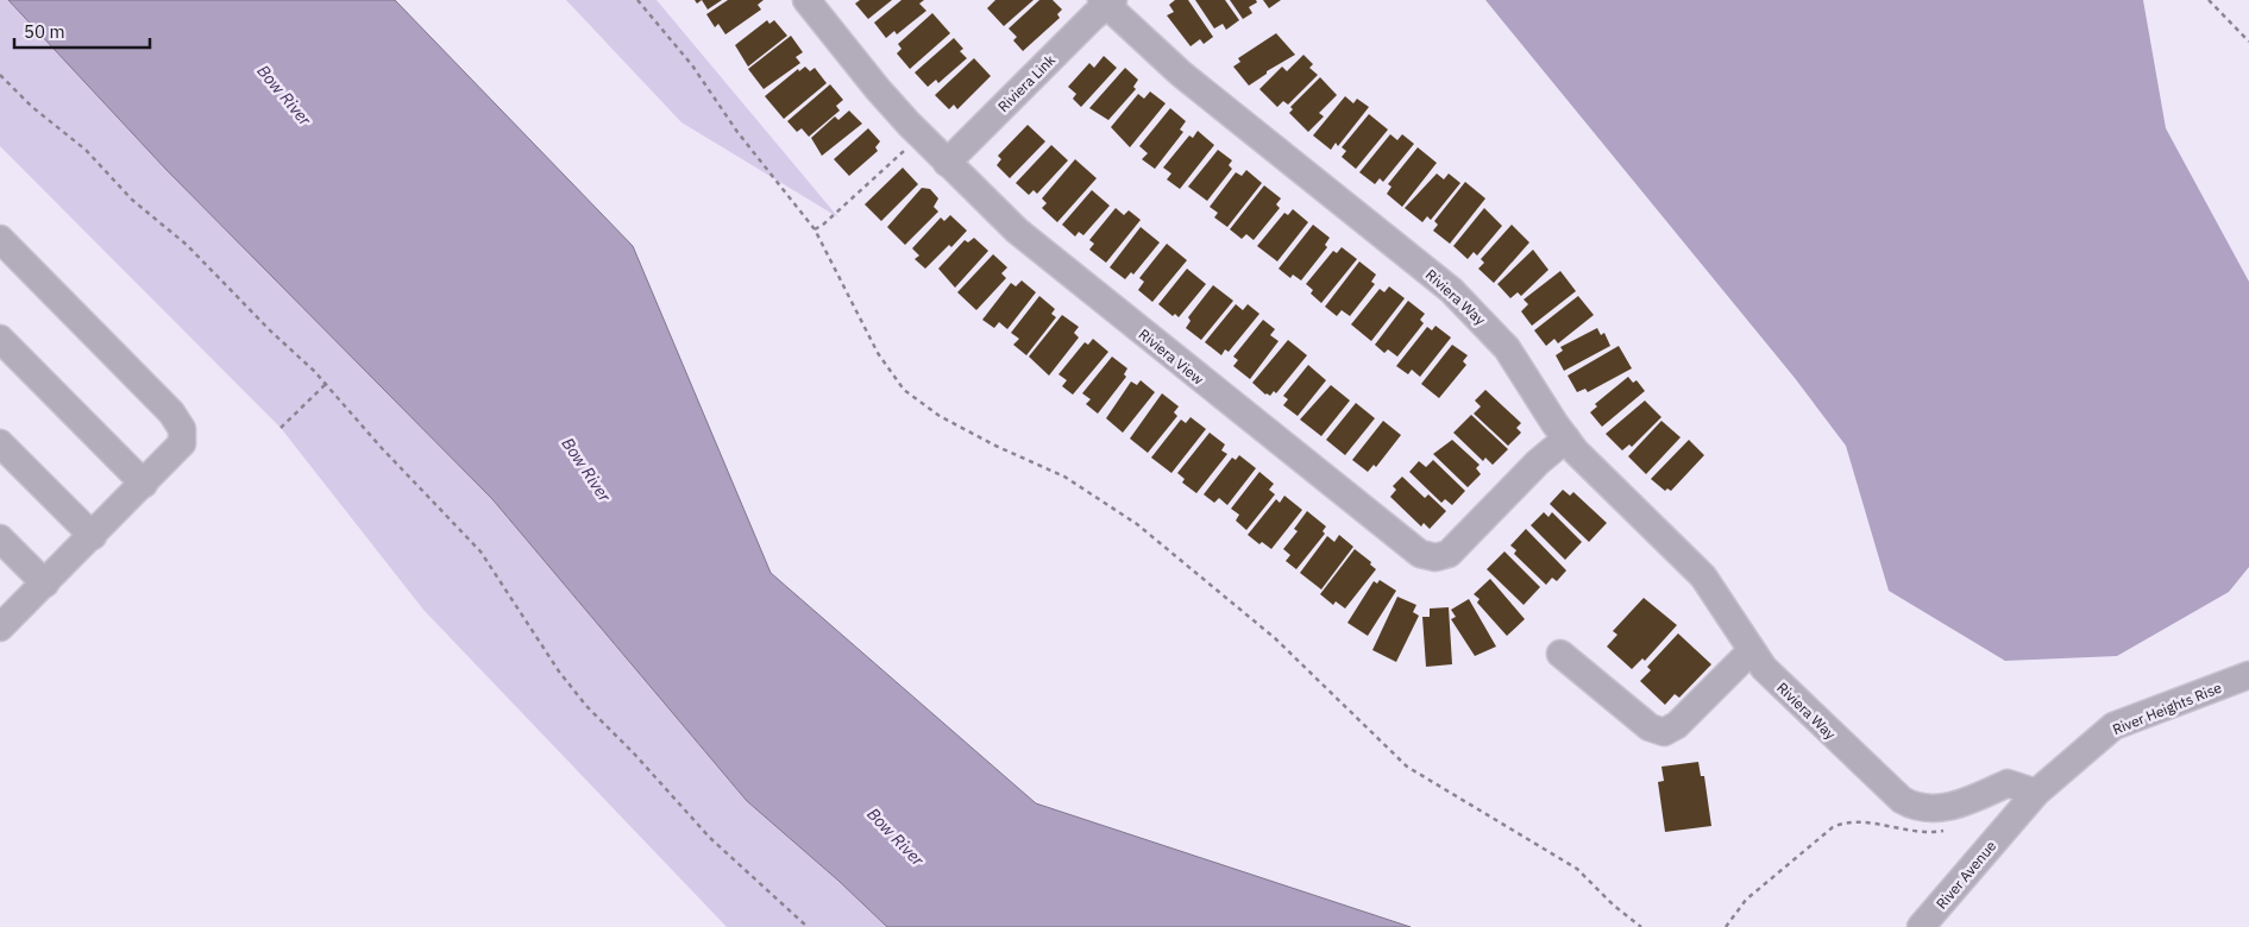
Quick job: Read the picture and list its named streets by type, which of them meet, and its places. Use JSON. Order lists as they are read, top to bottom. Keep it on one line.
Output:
{"streets":{"street":["Riviera Link","Riviera Way","Riviera View","River Heights Rise","River Avenue"]},"crossings":[["Riviera Link","Riviera Way"],["Riviera Link","Riviera View"],["Riviera Way","Riviera View"],["Riviera Way","River Heights Rise"],["River Heights Rise","River Avenue"]],"water":["Bow River"],"scale_bar":"50 m"}
